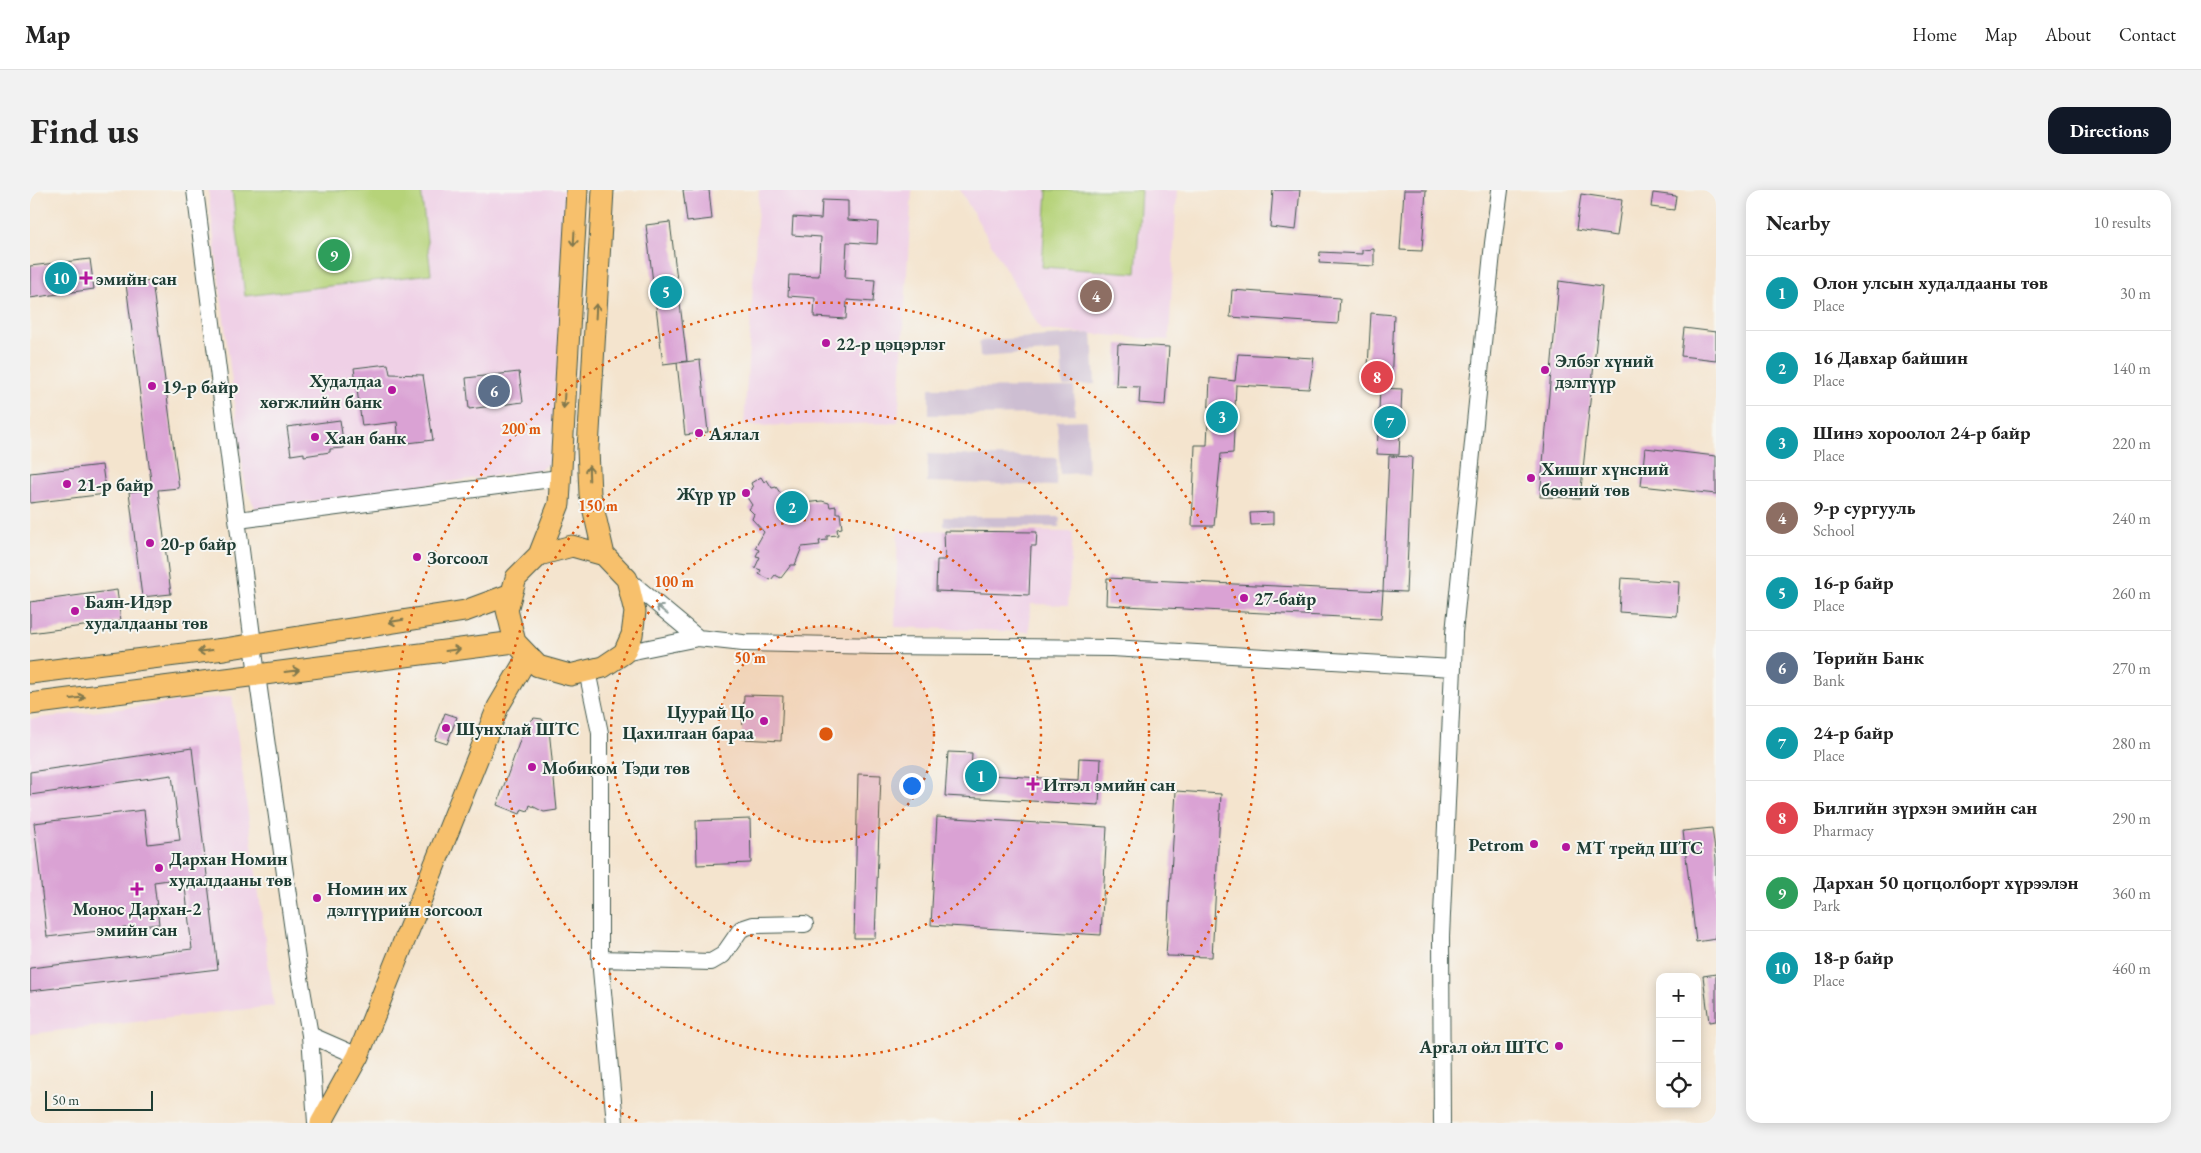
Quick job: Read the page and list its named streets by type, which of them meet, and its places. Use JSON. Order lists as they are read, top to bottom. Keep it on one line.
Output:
{"places":{"health":["эмийн сан","Итгэл эмийн сан","Монос Дархан-2 эмийн сан"],"other":["22-р цэцэрлэг","Элбэг хүний дэлгүүр","19-р байр","Худалдаа хөгжлийн банк","Аялал","Хаан банк","Хишиг хүнсний бөөний төв","21-р байр","Жүр үр","20-р байр","Зогсоол","27-байр","Баян-Идэр худалдааны төв","Цуурай Цо Цахилгаан бараа","Шунхлай ШТС","Мобиком Тэди төв","Petrom","МТ трейд ШТС","Дархан Номин худалдааны төв","Номин их дэлгүүрийн зогсоол","Аргал ойл ШТС"]},"scale_bar":"50 m","page":{"header":"Map","nav":["Home","Map","About","Contact"],"buttons":"Directions","title":"Find us","heading":["Nearby","10 results"],"pins":["9","10","5","4","8","6","3","7","2","1"],"list":[{"mark":"1","name":"Олон улсын худалдааны төв","note":"Place","value":"30 m"},{"mark":"2","name":"16 Давхар байшин","note":"Place","value":"140 m"},{"mark":"3","name":"Шинэ хороолол 24-р байр","note":"Place","value":"220 m"},{"mark":"4","name":"9-р сургууль","note":"School","value":"240 m"},{"mark":"5","name":"16-р байр","note":"Place","value":"260 m"},{"mark":"6","name":"Төрийн Банк","note":"Bank","value":"270 m"},{"mark":"7","name":"24-р байр","note":"Place","value":"280 m"},{"mark":"8","name":"Билгийн зүрхэн эмийн сан","note":"Pharmacy","value":"290 m"},{"mark":"9","name":"Дархан 50 цогцолборт хүрээлэн","note":"Park","value":"360 m"},{"mark":"10","name":"18-р байр","note":"Place","value":"460 m"}],"map_buttons":["+","−"],"scale":"50 m"},"rings":["200 m","150 m","100 m","50 m"]}
